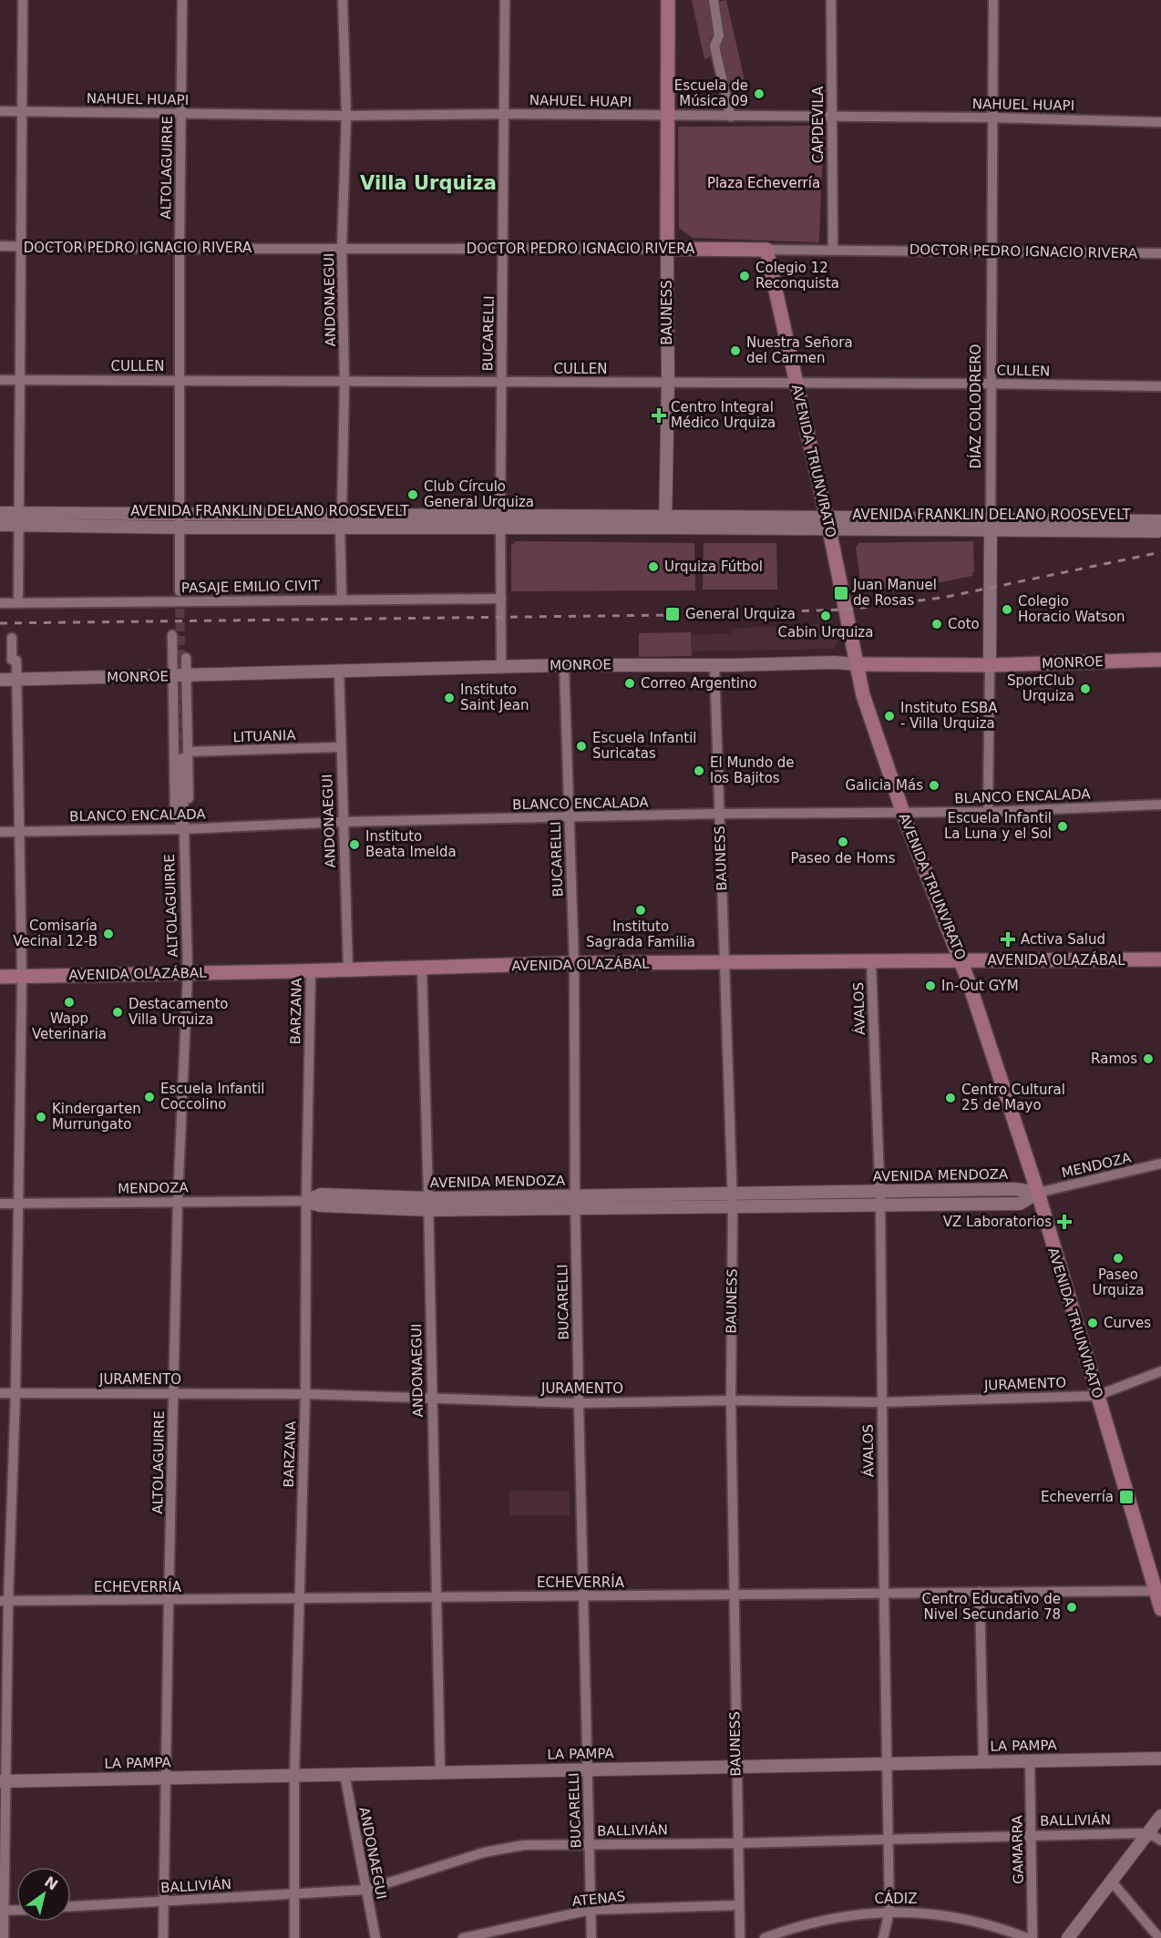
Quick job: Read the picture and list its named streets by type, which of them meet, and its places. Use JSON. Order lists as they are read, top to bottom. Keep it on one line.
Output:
{"streets":{"main road":["DOCTOR PEDRO IGNACIO RIVERA","BAUNESS","AVENIDA TRIUNVIRATO","MONROE","AVENIDA OLAZÁBAL"],"street":["NAHUEL HUAPI","CAPDEVILA","ALTOLAGUIRRE","ANDONAEGUI","BUCARELLI","CULLEN","DÍAZ COLODRERO","AVENIDA FRANKLIN DELANO ROOSEVELT","PASAJE EMILIO CIVIT","LITUANIA","BLANCO ENCALADA","ÁVALOS","BARZANA","MENDOZA","AVENIDA MENDOZA","JURAMENTO","ECHEVERRÍA","LA PAMPA","BALLIVIÁN","GAMARRA","ATENAS","CÁDIZ"]},"crossings":[["NAHUEL HUAPI","CAPDEVILA"],["NAHUEL HUAPI","ALTOLAGUIRRE"],["NAHUEL HUAPI","ANDONAEGUI"],["NAHUEL HUAPI","BAUNESS"],["NAHUEL HUAPI","BUCARELLI"],["NAHUEL HUAPI","DÍAZ COLODRERO"],["CAPDEVILA","DOCTOR PEDRO IGNACIO RIVERA"],["ALTOLAGUIRRE","DOCTOR PEDRO IGNACIO RIVERA"],["ALTOLAGUIRRE","CULLEN"],["ALTOLAGUIRRE","AVENIDA FRANKLIN DELANO ROOSEVELT"],["ALTOLAGUIRRE","PASAJE EMILIO CIVIT"],["ALTOLAGUIRRE","MONROE"],["ALTOLAGUIRRE","LITUANIA"],["ALTOLAGUIRRE","BLANCO ENCALADA"],["ALTOLAGUIRRE","AVENIDA OLAZÁBAL"],["ALTOLAGUIRRE","MENDOZA"],["ALTOLAGUIRRE","JURAMENTO"],["ALTOLAGUIRRE","ECHEVERRÍA"],["ALTOLAGUIRRE","LA PAMPA"],["ALTOLAGUIRRE","BALLIVIÁN"],["DOCTOR PEDRO IGNACIO RIVERA","ANDONAEGUI"],["DOCTOR PEDRO IGNACIO RIVERA","BAUNESS"],["DOCTOR PEDRO IGNACIO RIVERA","BUCARELLI"],["DOCTOR PEDRO IGNACIO RIVERA","DÍAZ COLODRERO"],["DOCTOR PEDRO IGNACIO RIVERA","AVENIDA TRIUNVIRATO"],["ANDONAEGUI","CULLEN"],["ANDONAEGUI","AVENIDA FRANKLIN DELANO ROOSEVELT"],["ANDONAEGUI","PASAJE EMILIO CIVIT"],["ANDONAEGUI","MONROE"],["ANDONAEGUI","LITUANIA"],["ANDONAEGUI","BLANCO ENCALADA"],["ANDONAEGUI","AVENIDA OLAZÁBAL"],["ANDONAEGUI","AVENIDA MENDOZA"],["ANDONAEGUI","JURAMENTO"],["ANDONAEGUI","ECHEVERRÍA"],["ANDONAEGUI","LA PAMPA"],["ANDONAEGUI","BALLIVIÁN"],["BAUNESS","CULLEN"],["BAUNESS","AVENIDA FRANKLIN DELANO ROOSEVELT"],["BAUNESS","MONROE"],["BAUNESS","BLANCO ENCALADA"],["BAUNESS","AVENIDA OLAZÁBAL"],["BAUNESS","AVENIDA MENDOZA"],["BAUNESS","JURAMENTO"],["BAUNESS","ECHEVERRÍA"],["BAUNESS","LA PAMPA"],["BAUNESS","BALLIVIÁN"],["BAUNESS","ATENAS"],["BUCARELLI","CULLEN"],["BUCARELLI","AVENIDA FRANKLIN DELANO ROOSEVELT"],["BUCARELLI","PASAJE EMILIO CIVIT"],["BUCARELLI","MONROE"],["BUCARELLI","BLANCO ENCALADA"],["BUCARELLI","AVENIDA OLAZÁBAL"],["BUCARELLI","AVENIDA MENDOZA"],["BUCARELLI","JURAMENTO"],["BUCARELLI","ECHEVERRÍA"],["BUCARELLI","LA PAMPA"],["BUCARELLI","BALLIVIÁN"],["BUCARELLI","ATENAS"],["CULLEN","DÍAZ COLODRERO"],["CULLEN","AVENIDA TRIUNVIRATO"],["DÍAZ COLODRERO","AVENIDA FRANKLIN DELANO ROOSEVELT"],["DÍAZ COLODRERO","MONROE"],["DÍAZ COLODRERO","BLANCO ENCALADA"],["AVENIDA TRIUNVIRATO","AVENIDA FRANKLIN DELANO ROOSEVELT"],["AVENIDA TRIUNVIRATO","MONROE"],["AVENIDA TRIUNVIRATO","BLANCO ENCALADA"],["AVENIDA TRIUNVIRATO","AVENIDA OLAZÁBAL"],["AVENIDA TRIUNVIRATO","MENDOZA"],["AVENIDA TRIUNVIRATO","AVENIDA MENDOZA"],["AVENIDA TRIUNVIRATO","JURAMENTO"],["AVENIDA TRIUNVIRATO","ECHEVERRÍA"],["AVENIDA OLAZÁBAL","ÁVALOS"],["AVENIDA OLAZÁBAL","BARZANA"],["ÁVALOS","AVENIDA MENDOZA"],["ÁVALOS","JURAMENTO"],["ÁVALOS","ECHEVERRÍA"],["ÁVALOS","LA PAMPA"],["ÁVALOS","BALLIVIÁN"],["ÁVALOS","CÁDIZ"],["BARZANA","MENDOZA"],["BARZANA","AVENIDA MENDOZA"],["BARZANA","JURAMENTO"],["BARZANA","ECHEVERRÍA"],["BARZANA","LA PAMPA"],["BARZANA","BALLIVIÁN"],["MENDOZA","AVENIDA MENDOZA"],["LA PAMPA","GAMARRA"],["BALLIVIÁN","GAMARRA"]],"districts":["Villa Urquiza"],"parks":["Plaza Echeverría"],"places":{"other":["Escuela de Música 09","Colegio 12 Reconquista","Nuestra Señora del Carmen","Club Círculo General Urquiza","Urquiza Fútbol","Colegio Horacio Watson","Cabin Urquiza","Coto","Correo Argentino","SportClub Urquiza","Instituto Saint Jean","Instituto ESBA - Villa Urquiza","Escuela Infantil Suricatas","El Mundo de los Bajitos","Galicia Más","Escuela Infantil La Luna y el Sol","Paseo de Homs","Instituto Beata Imelda","Instituto Sagrada Familia","Comisaría Vecinal 12-B","In-Out GYM","Wapp Veterinaria","Destacamento Villa Urquiza","Ramos","Escuela Infantil Coccolino","Centro Cultural 25 de Mayo","Kindergarten Murrungato","Paseo Urquiza","Curves","Centro Educativo de Nivel Secundario 78"],"health":["Centro Integral Médico Urquiza","Activa Salud","VZ Laboratorios"],"transit":["Juan Manuel de Rosas","General Urquiza","Echeverría"]},"north":"top right"}
